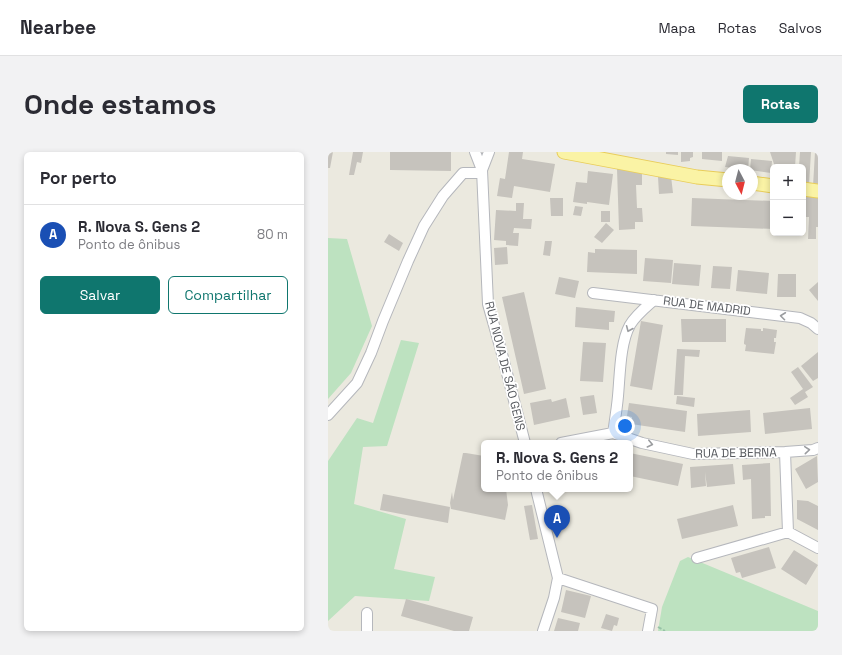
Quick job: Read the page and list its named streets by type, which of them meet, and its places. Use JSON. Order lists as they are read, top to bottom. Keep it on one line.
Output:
{"streets":{"street":["RUA DE MADRID","RUA NOVA DE SÃO GENS","RUA DE BERNA"]},"one_way":["RUA DE MADRID","RUA DE BERNA"],"north":"bottom","page":{"header":"Nearbee","nav":["Mapa","Rotas","Salvos"],"buttons":["Rotas",["Salvar","Compartilhar"]],"title":"Onde estamos","heading":"Por perto","map_buttons":["+","−"],"list":[{"mark":"A","name":"R. Nova S. Gens 2","note":"Ponto de ônibus","value":"80 m"}],"popup":["R. Nova S. Gens 2","Ponto de ônibus"],"pins":"A"}}
